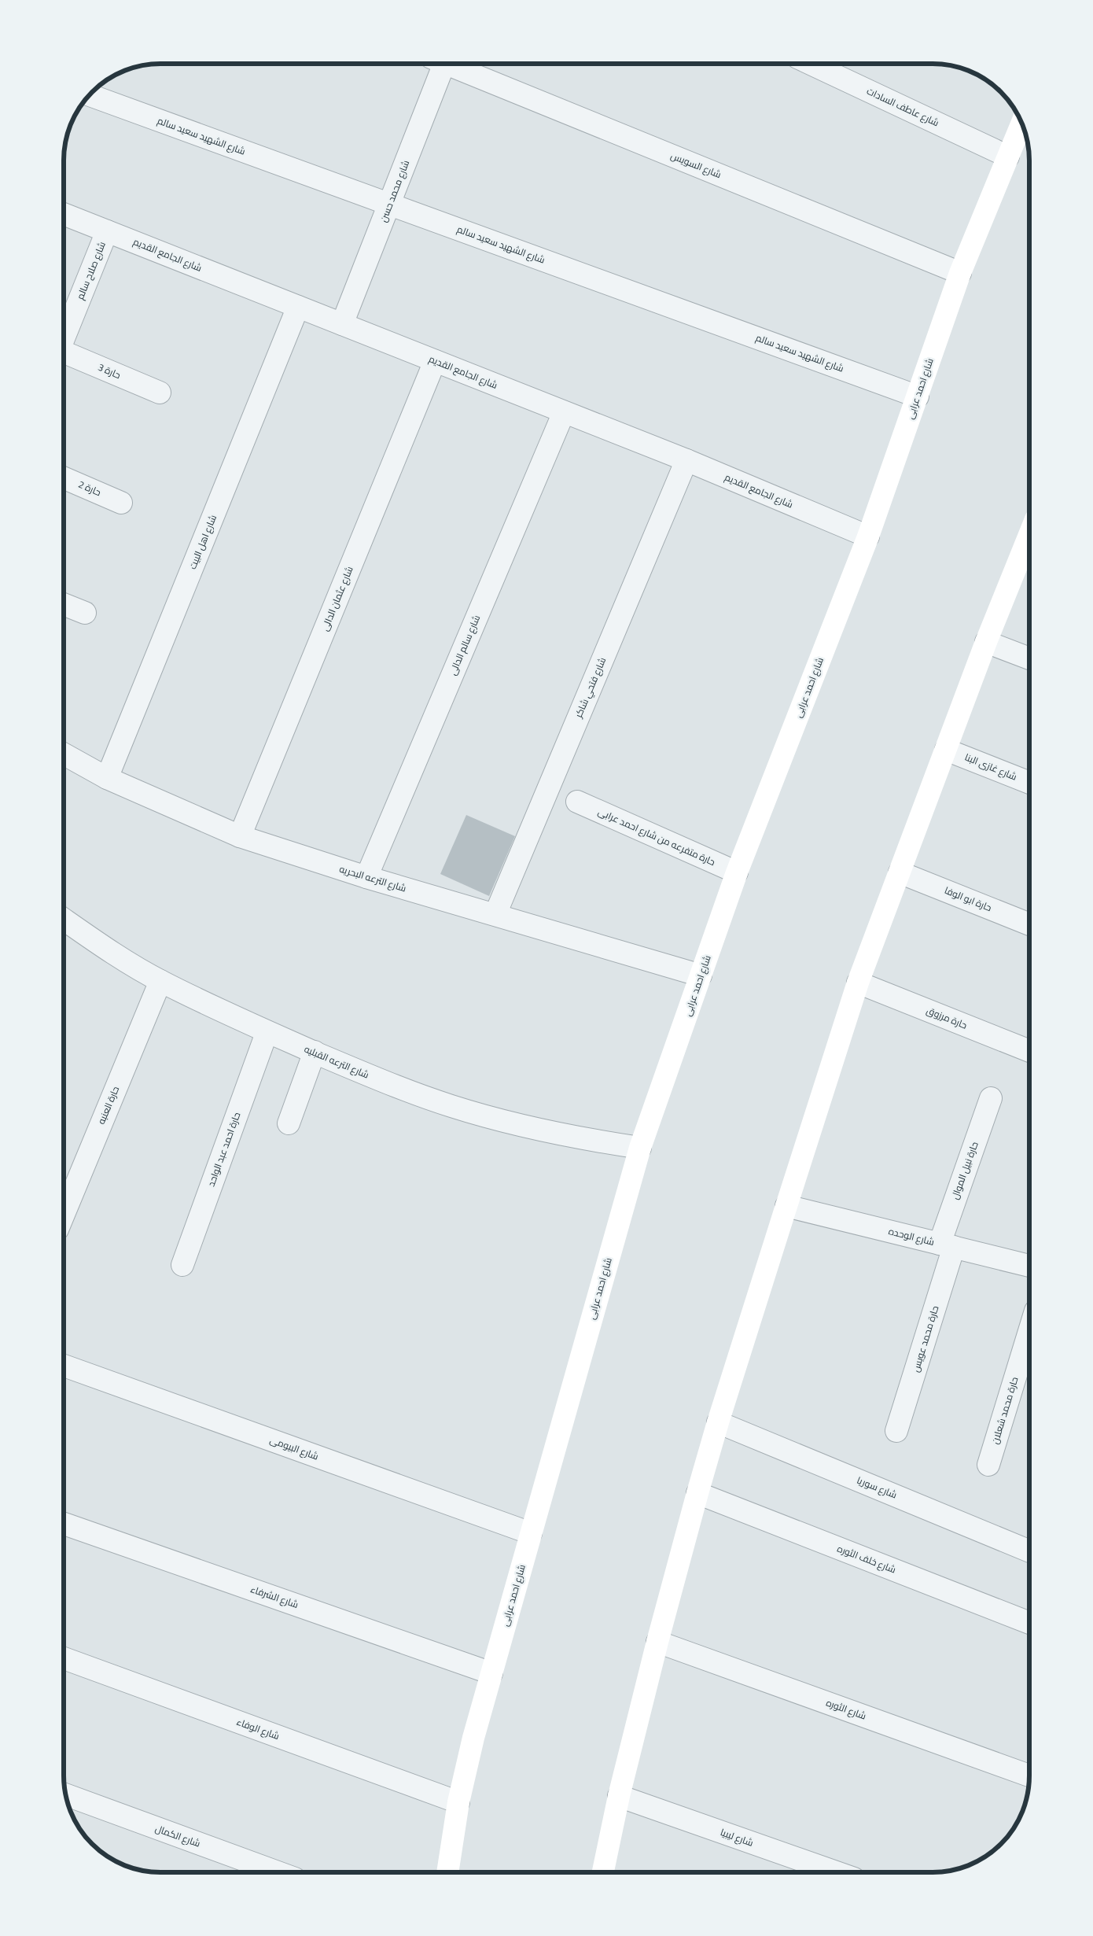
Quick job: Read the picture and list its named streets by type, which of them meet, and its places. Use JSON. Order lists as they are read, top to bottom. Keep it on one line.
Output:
{"streets":{"street":["شارع عاطف السادات","شارع الشهيد سعيد سالم","شارع السويس","شارع محمد حسن","شارع الجامع القديم","شارع صلاح سالم","حارة 3","شارع احمد عرابى","حارة 2","شارع اهل البيت","شارع عثمان الدالى","شارع سالم الدالى","شارع فتحي شاكر","شارع غازى البنا","حارة متفرعه من شارع احمد عرابى","شارع الترعه البحريه","حارة ابو الوفا","حارة مرزوق","شارع الترعه القبليه","حارة العنبه","حارة احمد عبد الواحد","حارة نبيل الموال","شارع الوحده","حارة محمد عويس","حارة محمد شعلان","شارع البيومى","شارع سوريا","شارع خلف الثوره","شارع الشرفاء","شارع الثوره","شارع الوفاء","شارع الكمال","شارع ليبيا"]},"crossings":[["شارع عاطف السادات","شارع احمد عرابى"],["شارع الشهيد سعيد سالم","شارع محمد حسن"],["شارع الشهيد سعيد سالم","شارع احمد عرابى"],["شارع السويس","شارع احمد عرابى"],["شارع محمد حسن","شارع الجامع القديم"],["شارع الجامع القديم","شارع صلاح سالم"],["شارع الجامع القديم","شارع احمد عرابى"],["شارع الجامع القديم","شارع اهل البيت"],["شارع الجامع القديم","شارع عثمان الدالى"],["شارع الجامع القديم","شارع سالم الدالى"],["شارع الجامع القديم","شارع فتحي شاكر"],["شارع احمد عرابى","حارة متفرعه من شارع احمد عرابى"],["شارع احمد عرابى","شارع الترعه البحريه"],["شارع احمد عرابى","شارع الترعه القبليه"],["شارع احمد عرابى","شارع البيومى"],["شارع احمد عرابى","شارع الشرفاء"],["شارع احمد عرابى","شارع الوفاء"],["شارع اهل البيت","شارع الترعه البحريه"],["شارع عثمان الدالى","شارع الترعه البحريه"],["شارع سالم الدالى","شارع الترعه البحريه"],["شارع فتحي شاكر","شارع الترعه البحريه"],["شارع الترعه القبليه","حارة العنبه"],["شارع الترعه القبليه","حارة احمد عبد الواحد"],["حارة نبيل الموال","شارع الوحده"],["حارة نبيل الموال","حارة محمد عويس"],["شارع الوحده","حارة محمد عويس"]]}
